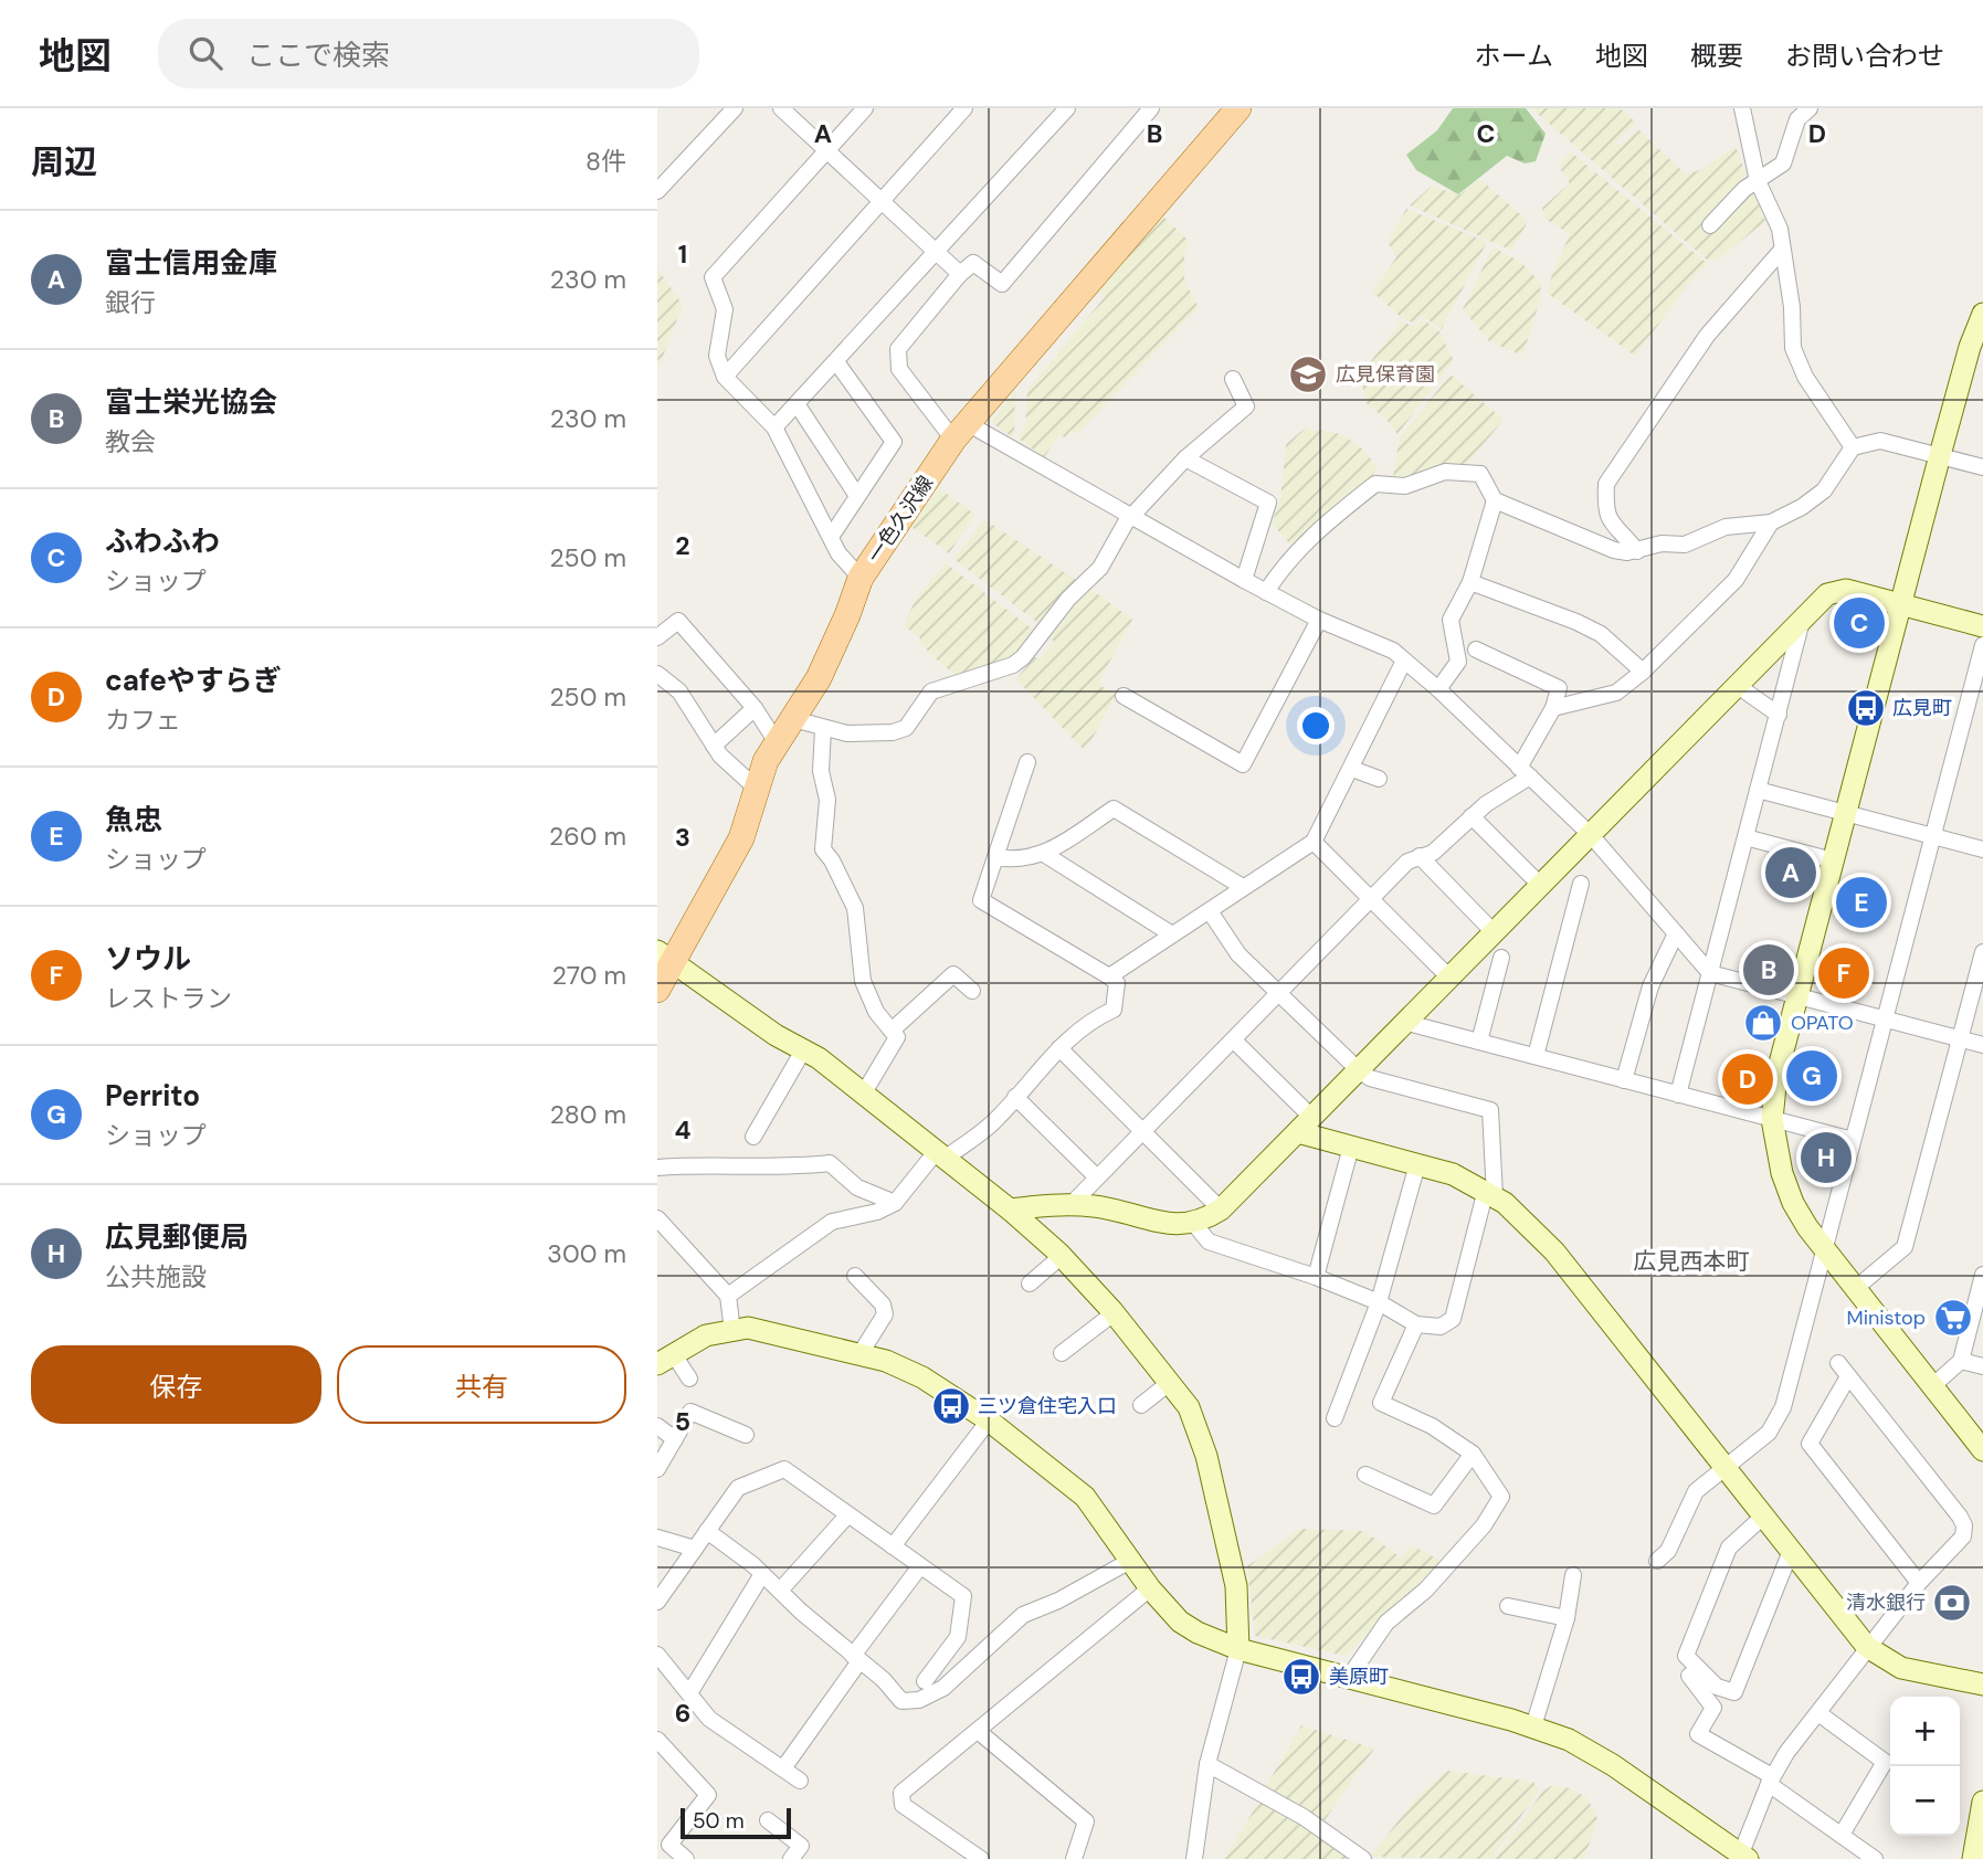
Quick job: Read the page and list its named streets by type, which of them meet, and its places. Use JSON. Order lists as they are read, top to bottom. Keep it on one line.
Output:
{"streets":{"main road":["一色久沢線"]},"districts":["広見西本町"],"places":{"school or university":["広見保育園"],"bus stop":["広見町","三ツ倉住宅入口","美原町"],"shop":["OPATO"],"supermarket":["Ministop"],"bank":["清水銀行"]},"scale_bar":"50 m","page":{"header":"地図","search":"ここで検索","nav":["ホーム","地図","概要","お問い合わせ"],"heading":["周辺","8件"],"list":[{"mark":"A","name":"富士信用金庫","note":"銀行","value":"230 m"},{"mark":"B","name":"富士栄光協会","note":"教会","value":"230 m"},{"mark":"C","name":"ふわふわ","note":"ショップ","value":"250 m"},{"mark":"D","name":"cafeやすらぎ","note":"カフェ","value":"250 m"},{"mark":"E","name":"魚忠","note":"ショップ","value":"260 m"},{"mark":"F","name":"ソウル","note":"レストラン","value":"270 m"},{"mark":"G","name":"Perrito","note":"ショップ","value":"280 m"},{"mark":"H","name":"広見郵便局","note":"公共施設","value":"300 m"}],"pins":["C","A","E","B","F","G","D","H"],"buttons":["保存","共有"],"map_buttons":["+","−"],"scale":"50 m"},"grid":{"columns":["A","B","C","D"],"rows":["1","2","3","4","5","6"]}}
